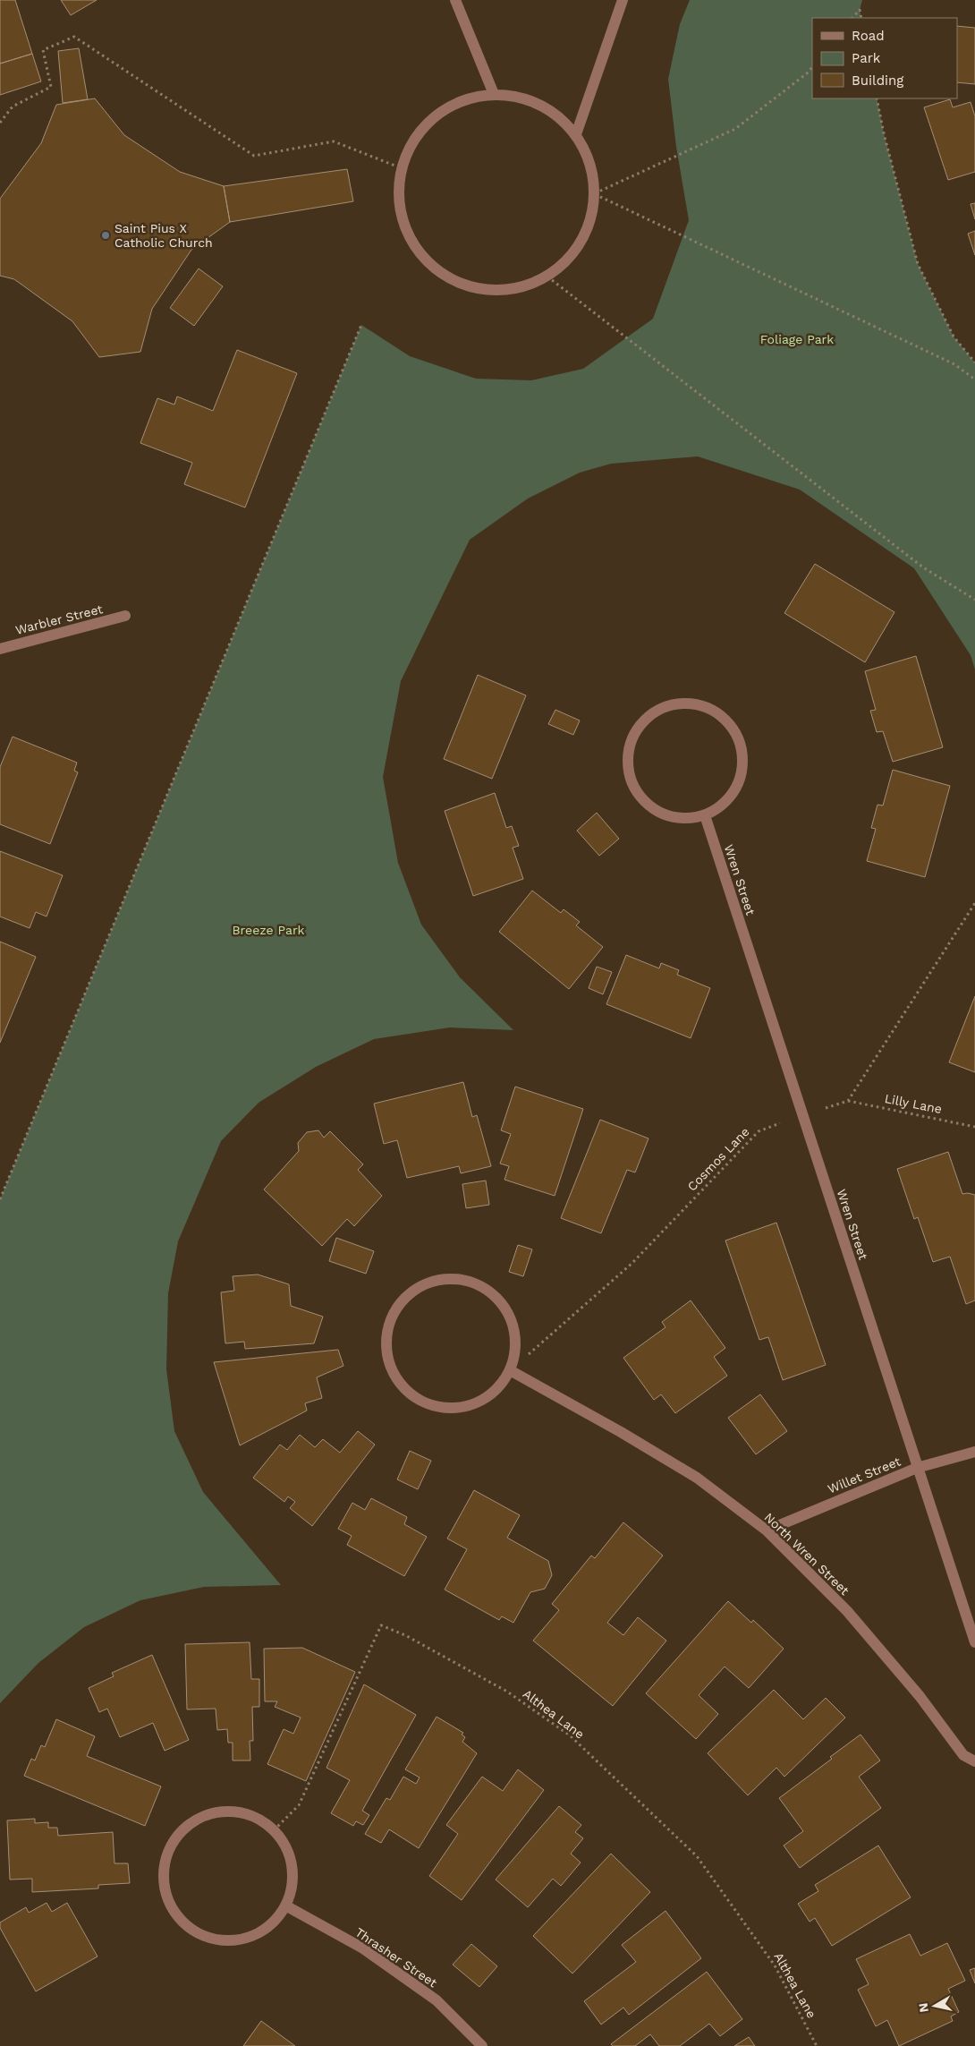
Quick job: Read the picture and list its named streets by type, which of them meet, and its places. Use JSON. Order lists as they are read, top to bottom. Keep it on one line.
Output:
{"streets":{"street":["Warbler Street","Wren Street","Willet Street","North Wren Street","Thrasher Street"],"path":["Lilly Lane","Cosmos Lane","Althea Lane"]},"crossings":[["Wren Street","Cosmos Lane"],["Wren Street","Willet Street"],["Lilly Lane","Cosmos Lane"],["Cosmos Lane","North Wren Street"],["Willet Street","North Wren Street"],["Althea Lane","Thrasher Street"]],"parks":["Foliage Park","Breeze Park"],"places":["Saint Pius X Catholic Church"],"legend":["Road","Park","Building"],"north":"left"}
